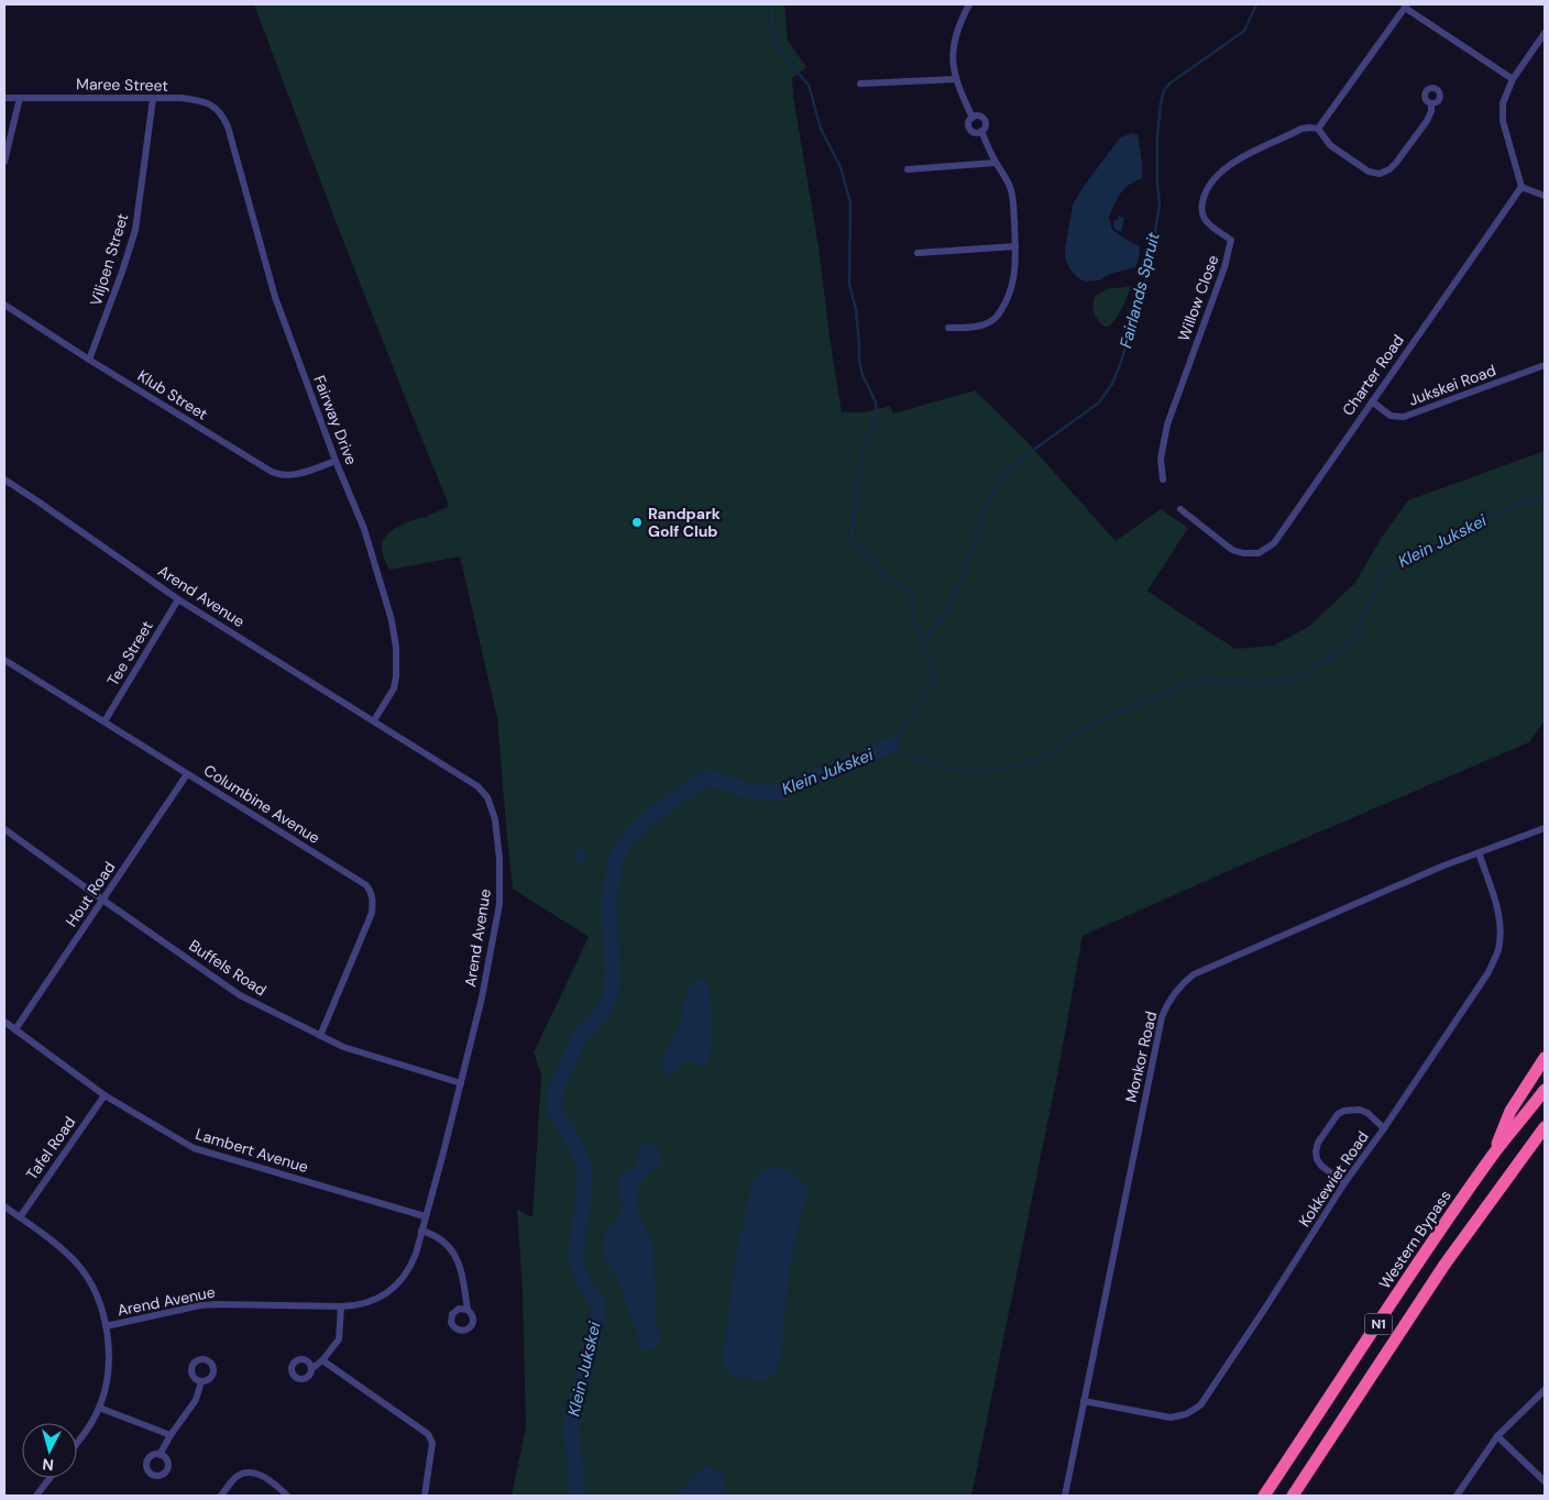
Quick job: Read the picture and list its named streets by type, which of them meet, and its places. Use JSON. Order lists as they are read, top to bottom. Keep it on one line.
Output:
{"streets":{"highway":["Western Bypass","N1"],"street":["Maree Street","Viljoen Street","Willow Close","Charter Road","Jukskei Road","Klub Street","Fairway Drive","Arend Avenue","Tee Street","Columbine Avenue","Hout Road","Buffels Road","Monkor Road","Tafel Road","Lambert Avenue","Kokkewiet Road"]},"crossings":[["Maree Street","Viljoen Street"],["Maree Street","Fairway Drive"],["Viljoen Street","Klub Street"],["Charter Road","Jukskei Road"],["Klub Street","Fairway Drive"],["Fairway Drive","Arend Avenue"],["Arend Avenue","Tee Street"],["Arend Avenue","Buffels Road"],["Arend Avenue","Lambert Avenue"],["Tee Street","Columbine Avenue"],["Columbine Avenue","Hout Road"],["Columbine Avenue","Buffels Road"],["Hout Road","Buffels Road"],["Hout Road","Lambert Avenue"],["Monkor Road","Kokkewiet Road"],["Tafel Road","Lambert Avenue"]],"water":["Fairlands Spruit","Klein Jukskei"],"places":["Randpark Golf Club"],"north":"bottom"}
